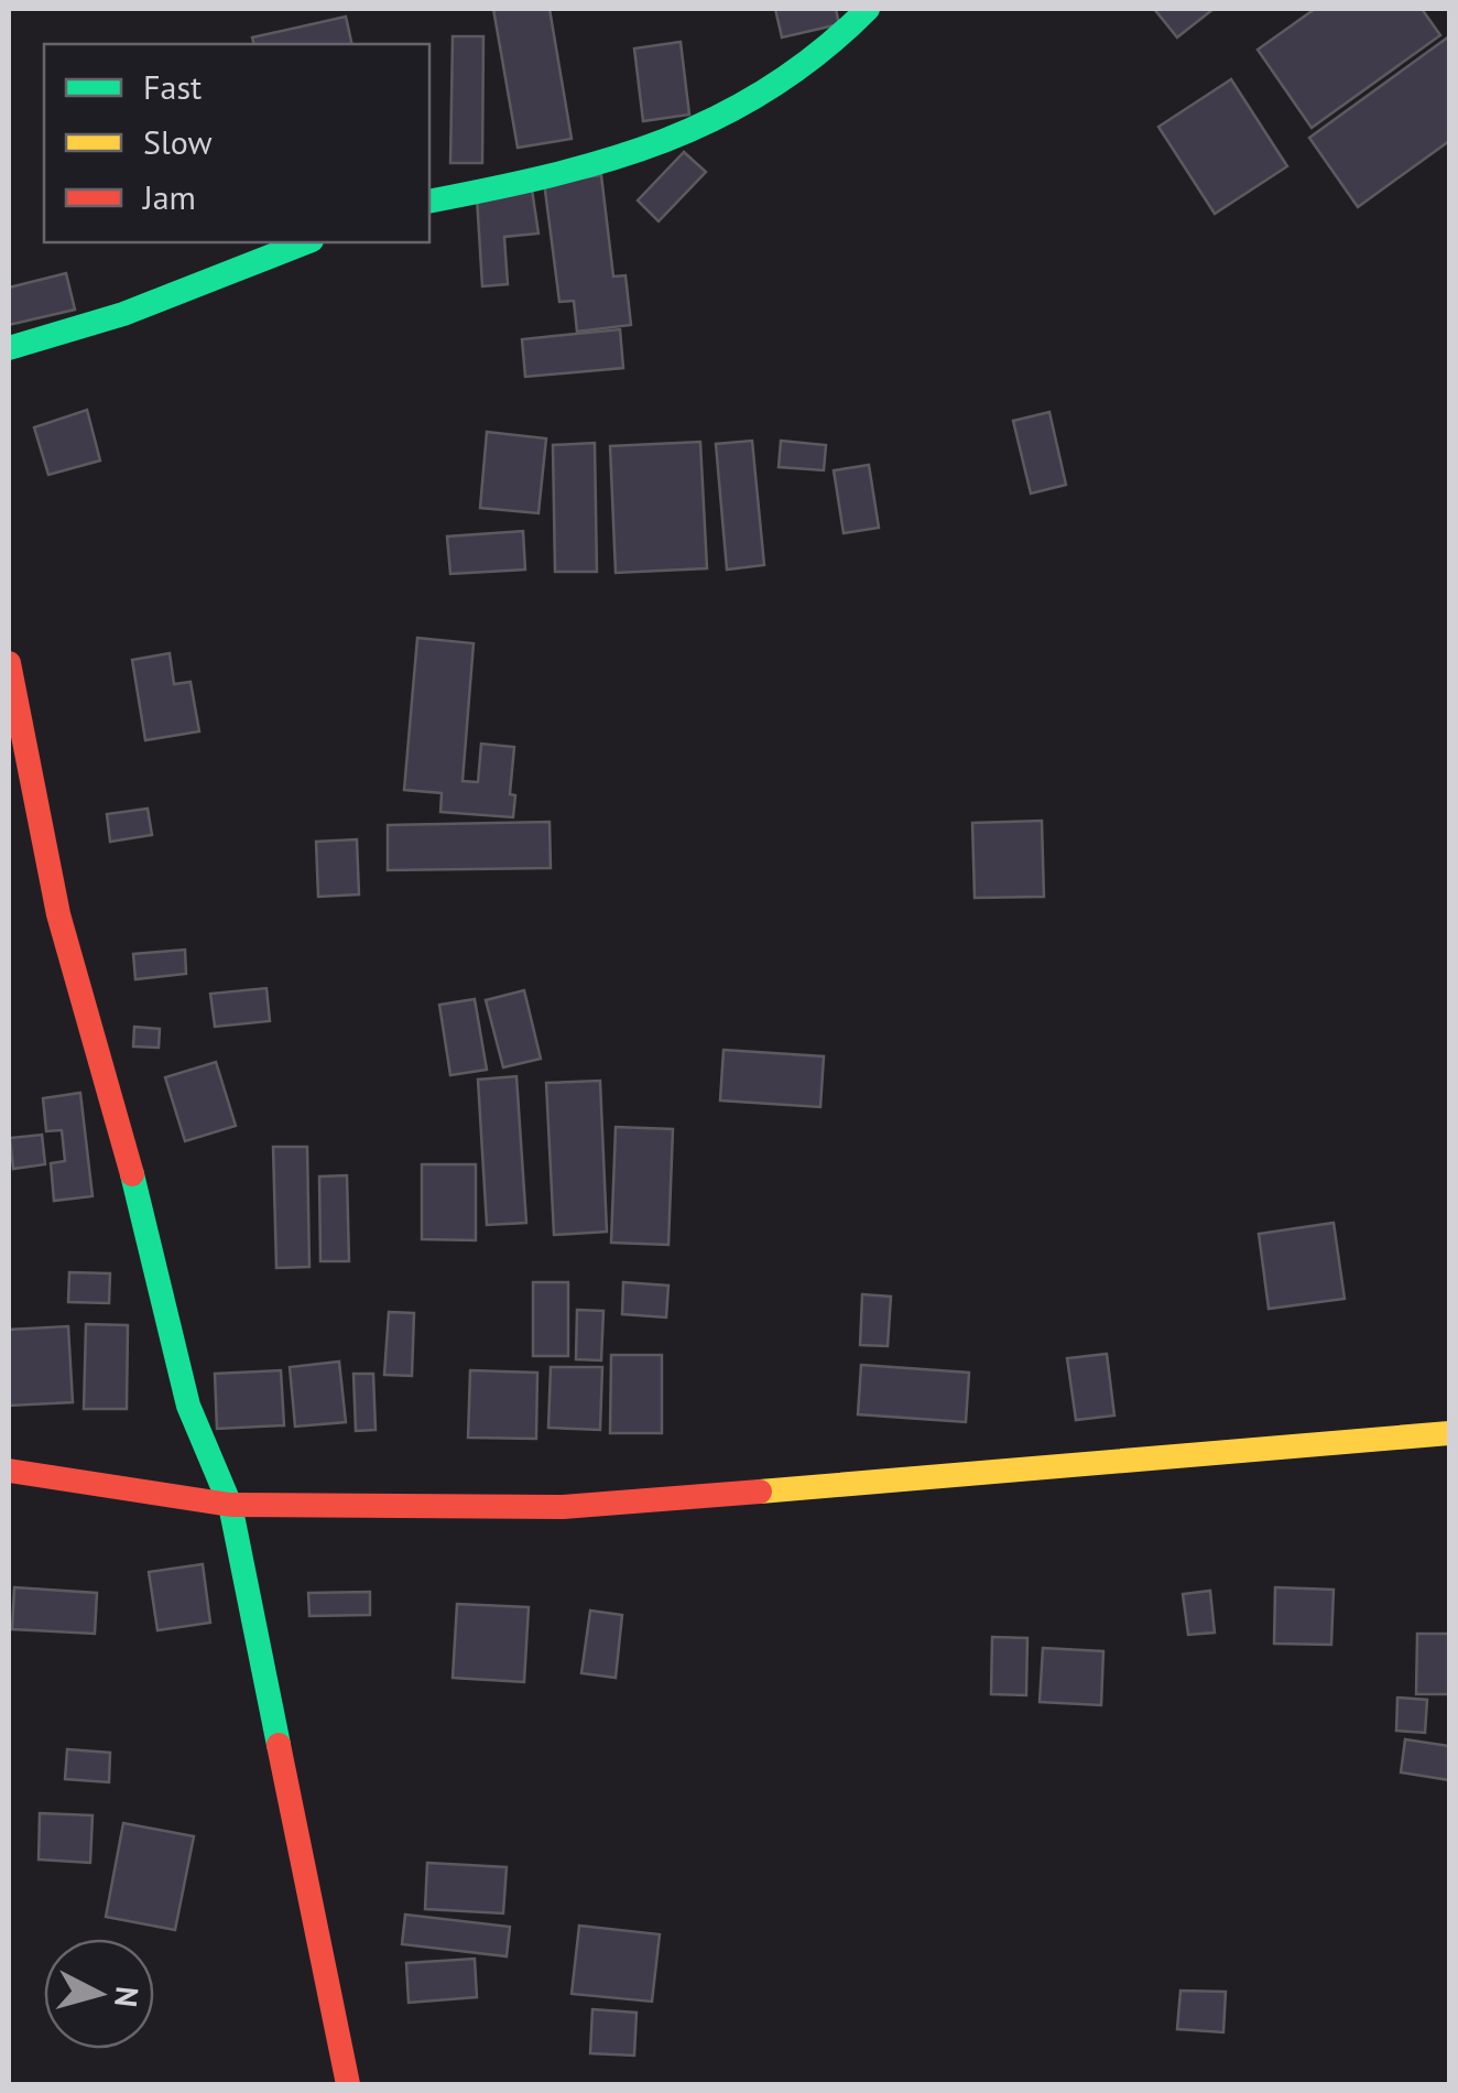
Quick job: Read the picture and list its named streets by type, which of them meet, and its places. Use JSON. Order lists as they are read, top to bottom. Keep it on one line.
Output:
{"legend":["Fast","Slow","Jam"],"north":"right"}
